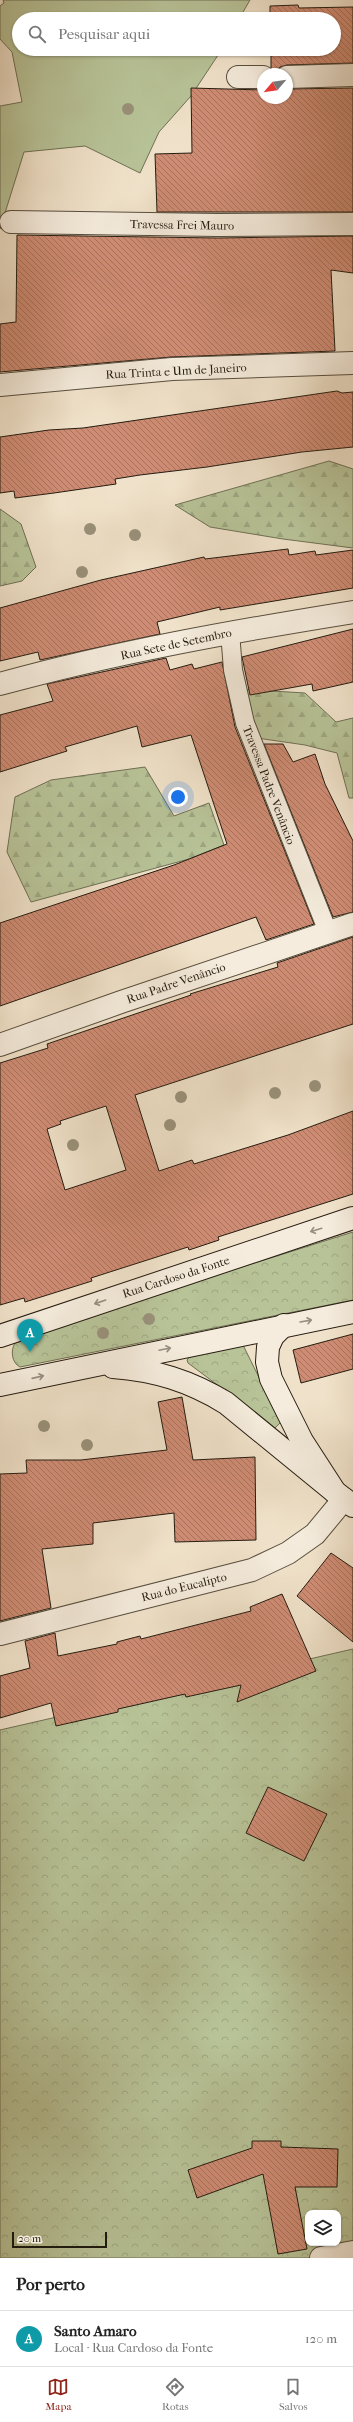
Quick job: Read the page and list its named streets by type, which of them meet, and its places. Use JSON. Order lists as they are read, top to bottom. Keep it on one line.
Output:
{"streets":{"street":["Travessa Frei Mauro","Rua Trinta e Um de Janeiro","Rua Sete de Setembro","Rua Padre Venâncio","Rua Cardoso da Fonte","Rua do Eucalipto"],"lane":["Travessa Padre Venâncio"]},"crossings":[["Rua Sete de Setembro","Travessa Padre Venâncio"],["Travessa Padre Venâncio","Rua Padre Venâncio"]],"scale_bar":"20 m","north":"bottom left","page":{"search":"Pesquisar aqui","pins":"A","scale":"20 m","heading":"Por perto","list":[{"mark":"A","name":"Santo Amaro","note":"Local · Rua Cardoso da Fonte","value":"120 m"}],"nav":["Mapa","Rotas","Salvos"]}}
